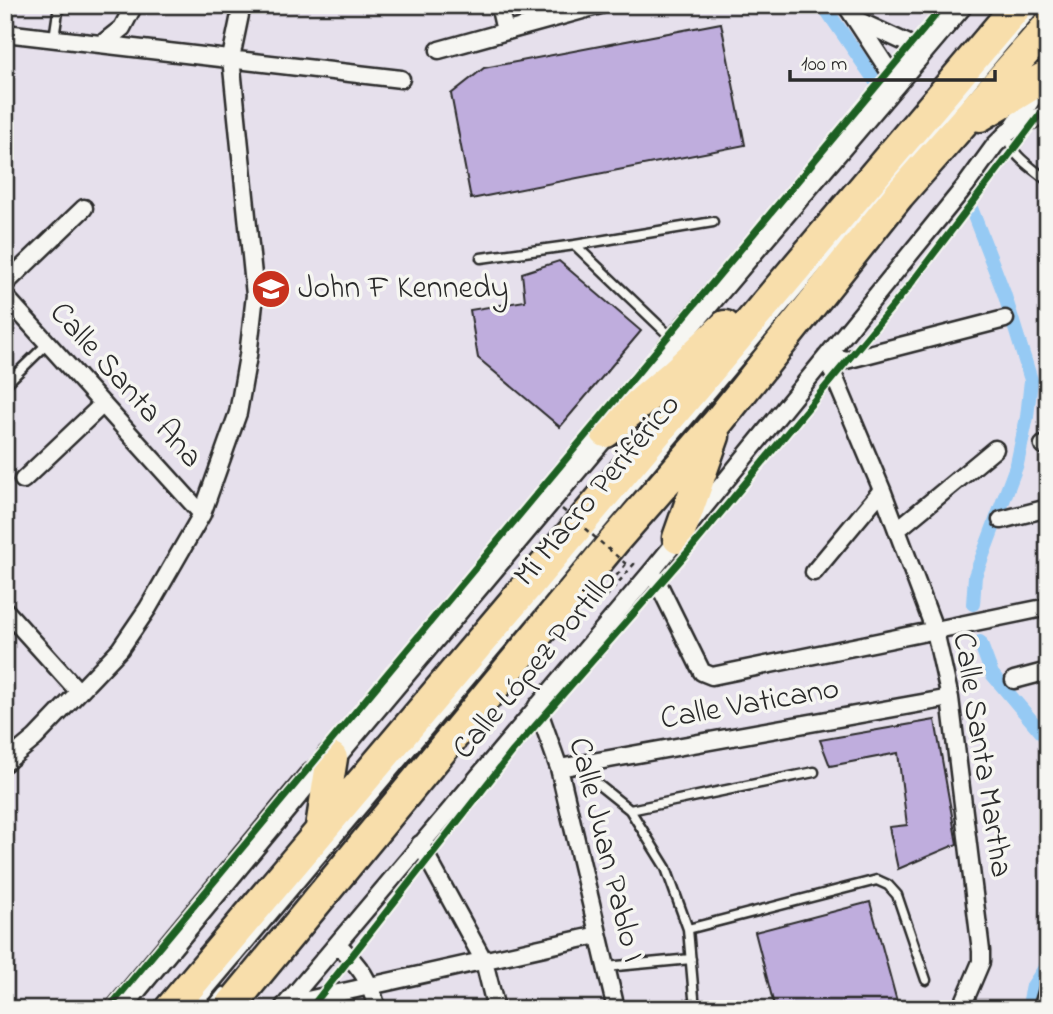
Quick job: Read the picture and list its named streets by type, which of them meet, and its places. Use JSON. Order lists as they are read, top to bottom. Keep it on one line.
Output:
{"streets":{"street":["Calle Santa Ana","Calle López Portillo","Calle Vaticano","Calle Santa Martha","Calle Juan Pablo I"],"lane":["Mi Macro Periférico"]},"crossings":[["Calle López Portillo","Calle Santa Martha"],["Calle López Portillo","Calle Juan Pablo I"],["Calle Vaticano","Calle Santa Martha"],["Calle Vaticano","Calle Juan Pablo I"]],"places":{"school or university":["John F Kennedy"]},"scale_bar":"100 m"}
